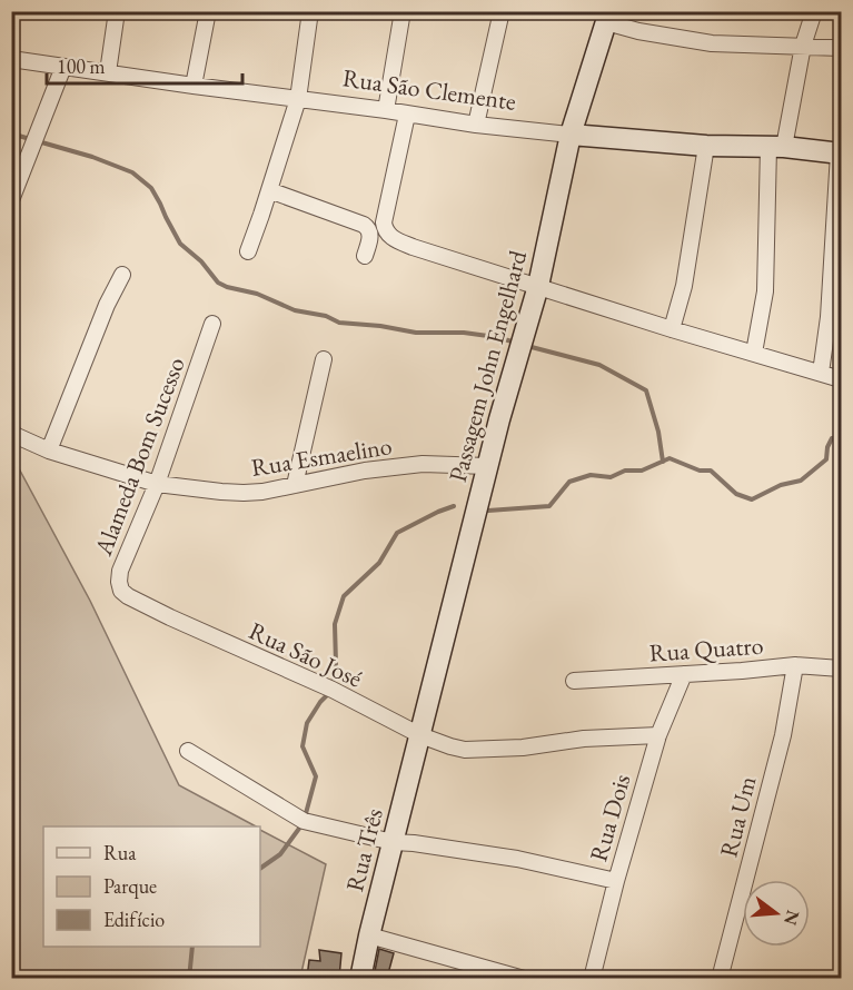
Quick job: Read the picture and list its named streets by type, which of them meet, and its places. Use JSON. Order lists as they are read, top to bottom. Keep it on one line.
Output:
{"streets":{"main road":["Rua São Clemente","Passagem John Engelhard","Rua Três"],"street":["Alameda Bom Sucesso","Rua Esmaelino","Rua Quatro","Rua São José","Rua Um","Rua Dois"]},"crossings":[["Rua São Clemente","Passagem John Engelhard"],["Passagem John Engelhard","Rua Esmaelino"],["Passagem John Engelhard","Rua São José"],["Passagem John Engelhard","Rua Três"],["Alameda Bom Sucesso","Rua Esmaelino"],["Alameda Bom Sucesso","Rua São José"],["Rua Quatro","Rua Um"],["Rua Quatro","Rua Dois"],["Rua São José","Rua Dois"],["Rua São José","Rua Três"]],"legend":["Rua","Parque","Edifício"],"scale_bar":"100 m","north":"right"}
